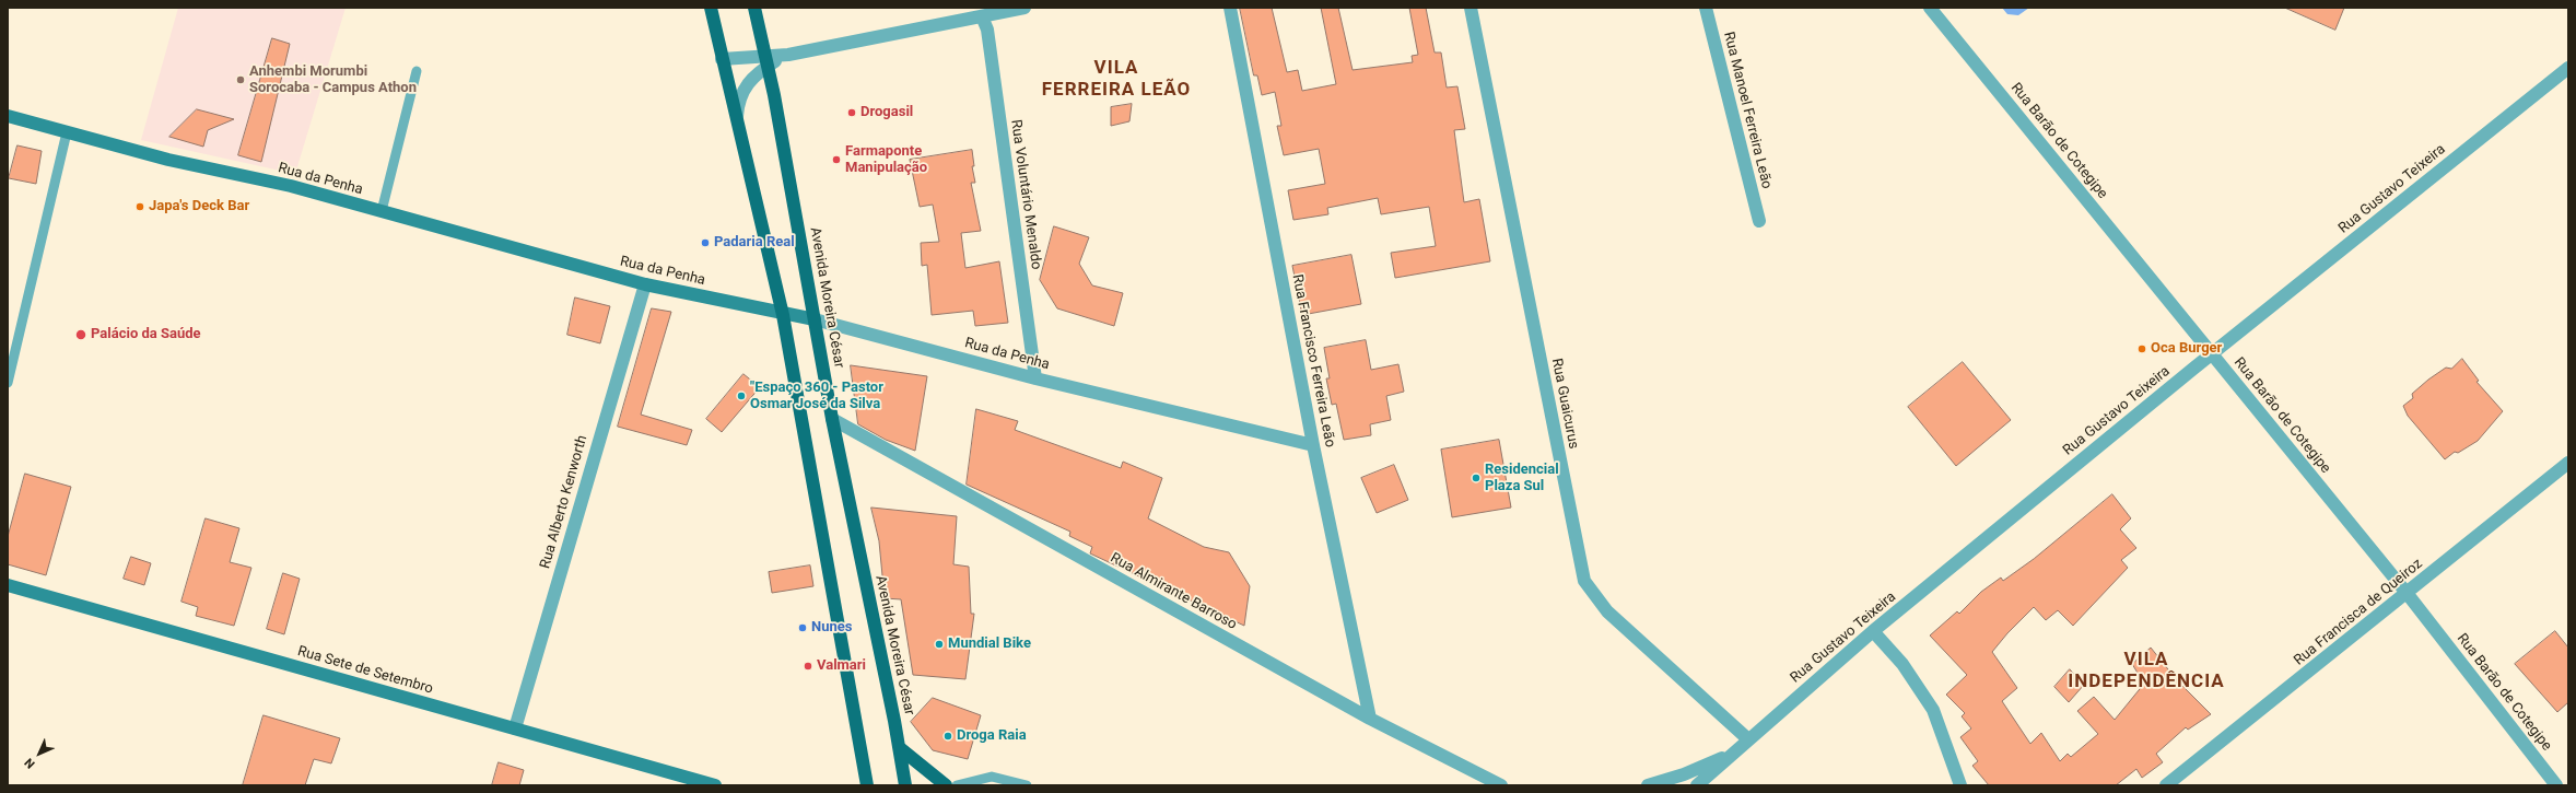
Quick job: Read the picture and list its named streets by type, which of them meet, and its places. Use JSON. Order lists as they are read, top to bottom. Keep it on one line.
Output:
{"streets":{"main road":["Avenida Moreira César"],"street":["Rua Manoel Ferreira Leão","Rua Barão de Cotegipe","Rua da Penha","Rua Gustavo Teixeira","Rua Voluntário Menaldo","Rua Francisco Ferreira Leão","Rua Guaicurus","Rua Alberto Kenworth","Rua Almirante Barroso","Rua Francisca de Queiroz","Rua Sete de Setembro"]},"crossings":[["Rua Barão de Cotegipe","Rua Gustavo Teixeira"],["Rua Barão de Cotegipe","Rua Francisca de Queiroz"],["Rua da Penha","Rua Voluntário Menaldo"],["Rua da Penha","Avenida Moreira César"],["Rua da Penha","Rua Francisco Ferreira Leão"],["Rua da Penha","Rua Alberto Kenworth"],["Rua Gustavo Teixeira","Rua Guaicurus"],["Avenida Moreira César","Rua Almirante Barroso"],["Rua Francisco Ferreira Leão","Rua Almirante Barroso"],["Rua Alberto Kenworth","Rua Sete de Setembro"]],"districts":["VILA FERREIRA LEÃO","VILA INDEPENDÊNCIA"],"places":["Anhembi Morumbi Sorocaba - Campus Athon","Drogasil","Farmaponte Manipulação","Japa's Deck Bar","Padaria Real","Palácio da Saúde","Oca Burger","\"Espaço 360 - Pastor Osmar José da Silva","Residencial Plaza Sul","Nunes","Mundial Bike","Valmari","Droga Raia"],"north":"bottom left"}
